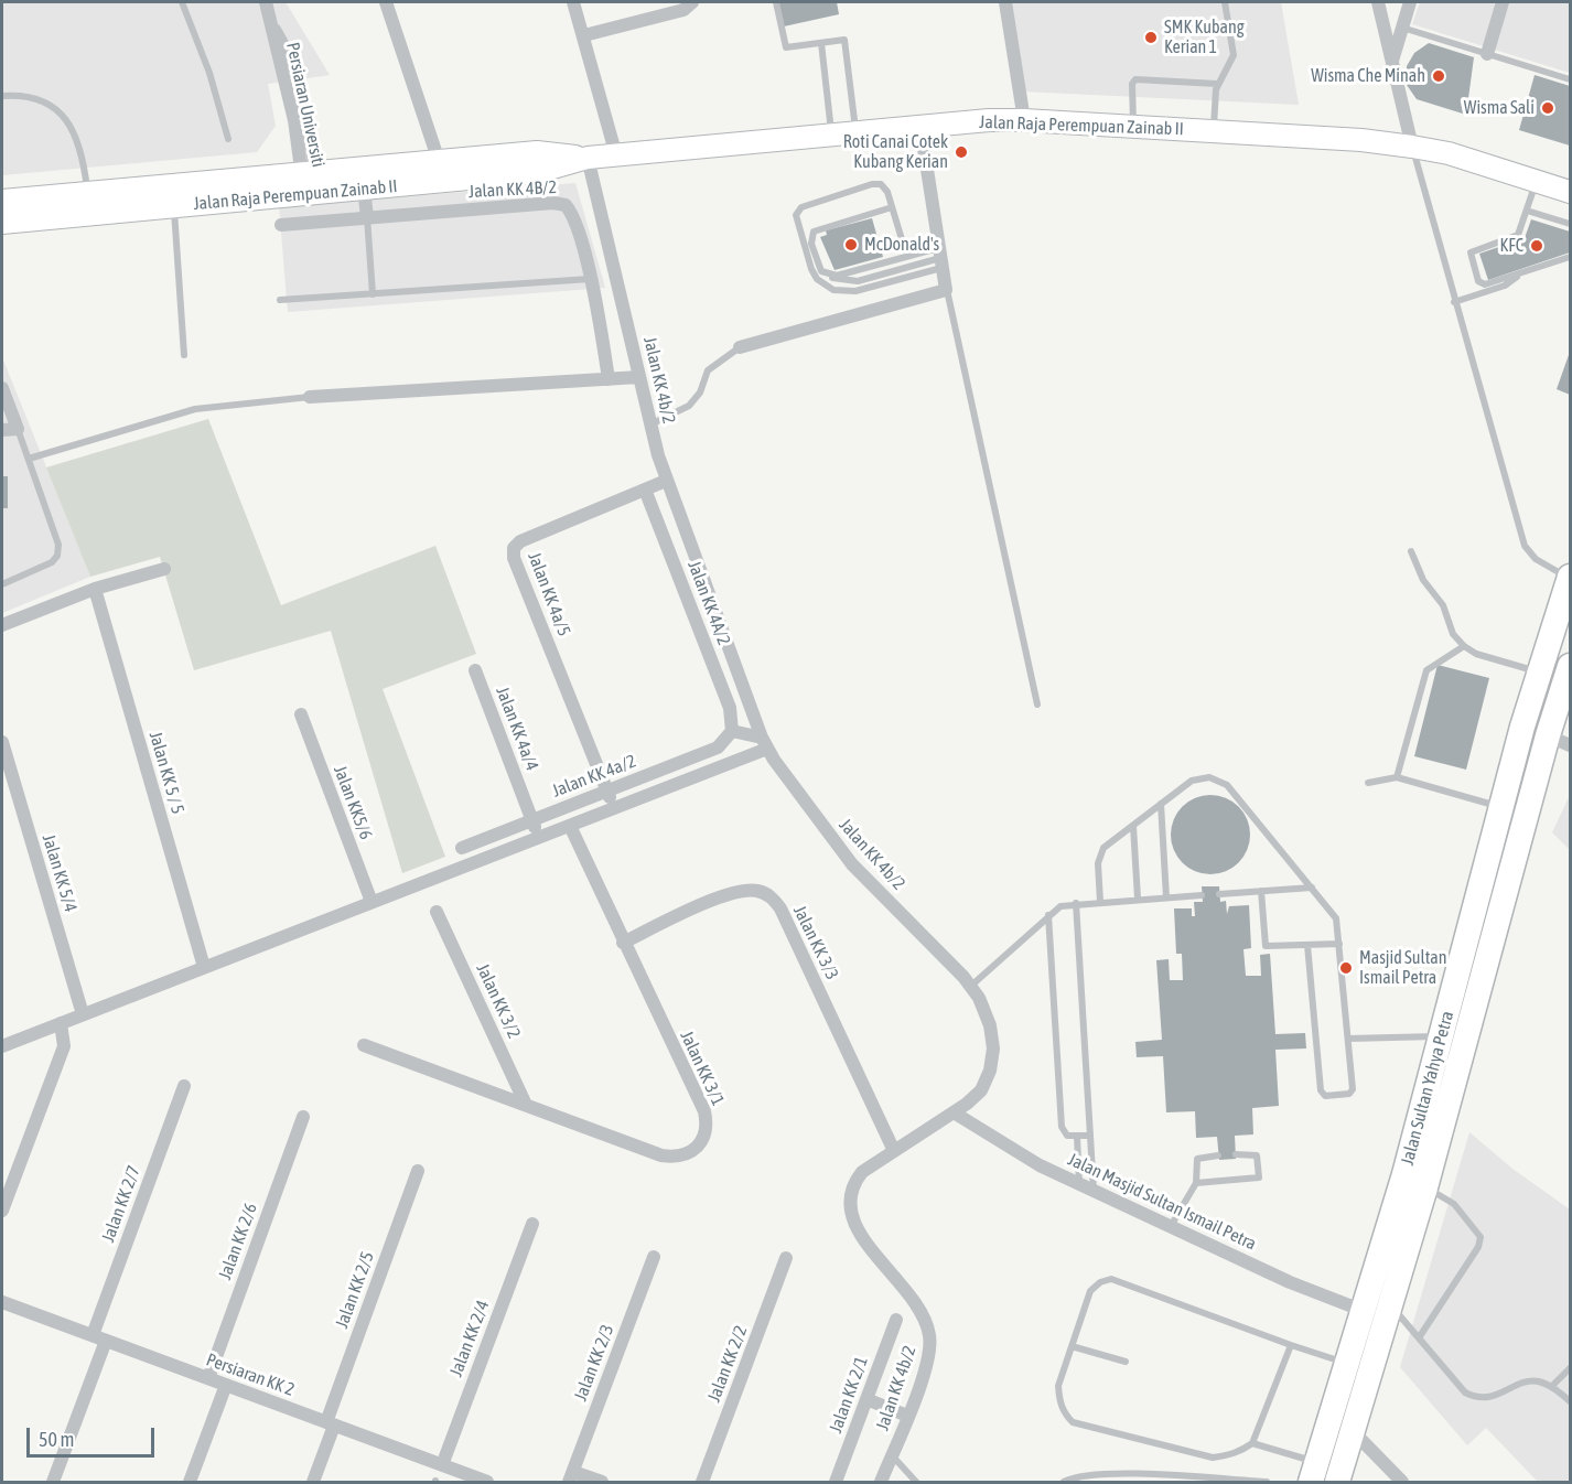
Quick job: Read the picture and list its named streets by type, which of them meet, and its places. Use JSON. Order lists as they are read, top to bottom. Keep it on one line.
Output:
{"streets":{"highway":["Jalan Sultan Yahya Petra"],"main road":["Jalan Raja Perempuan Zainab II"],"street":["Persiaran Universiti","Jalan KK 4B/2","Jalan KK 4b/2","Jalan KK 4a/5","Jalan KK 4A/2","Jalan KK 4a/4","Jalan KK 5 / 5","Jalan KK 4a/2","Jalan KK5/6","Jalan KK 5/4","Jalan KK 3/3","Jalan KK 3/2","Jalan KK 3/1","Jalan Masjid Sultan Ismail Petra","Jalan KK 2/7","Jalan KK 2/6","Jalan KK 2/5","Jalan KK 2/4","Jalan KK 2/3","Jalan KK 2/2","Persiaran KK 2","Jalan KK 2/1"]},"crossings":[["Persiaran Universiti","Jalan Raja Perempuan Zainab II"],["Jalan Raja Perempuan Zainab II","Jalan KK 4b/2"],["Jalan KK 4b/2","Jalan KK 4a/5"],["Jalan KK 4b/2","Jalan KK 3/3"],["Jalan KK 4b/2","Jalan Masjid Sultan Ismail Petra"],["Jalan KK 4a/5","Jalan KK 4A/2"],["Jalan KK 4a/5","Jalan KK 4a/2"],["Jalan KK 4A/2","Jalan KK 4a/2"],["Jalan KK 4a/4","Jalan KK 4a/2"],["Jalan KK 3/3","Jalan KK 3/1"],["Jalan KK 3/2","Jalan KK 3/1"],["Jalan Sultan Yahya Petra","Jalan Masjid Sultan Ismail Petra"],["Jalan KK 2/7","Persiaran KK 2"],["Jalan KK 2/6","Persiaran KK 2"],["Jalan KK 2/5","Persiaran KK 2"],["Jalan KK 2/4","Persiaran KK 2"]],"places":["SMK Kubang Kerian 1","Wisma Che Minah","Wisma Sali","Roti Canai Cotek Kubang Kerian","McDonald's","KFC","Masjid Sultan Ismail Petra"],"scale_bar":"50 m"}
